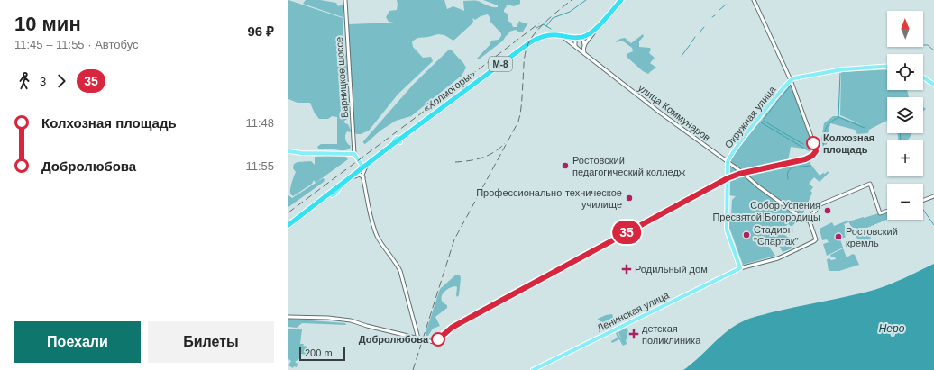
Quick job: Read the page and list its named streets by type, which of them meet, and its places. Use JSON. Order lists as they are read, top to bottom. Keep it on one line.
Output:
{"streets":{"highway":["М-8","«Холмогоры»"],"main road":["Окружная улица","Ленинская улица"],"street":["Варницкое шоссе","улица Коммунаров"]},"crossings":[["М-8","«Холмогоры»"],["М-8","улица Коммунаров"],["«Холмогоры»","улица Коммунаров"],["улица Коммунаров","Окружная улица"],["Окружная улица","Ленинская улица"]],"water":["Неро"],"places":{"other":["Колхозная площадь","Ростовский педагогический колледж","Профессионально-техническое училище","Собор Успения Пресвятой Богородицы","Стадион \"Спартак\"","Ростовский кремль","Добролюбова"],"health":["Родильный дом","детская поликлиника"]},"lines":["bus line 35"],"scale_bar":"200 m","north":"top","page":{"heading":["10 мин","11:45 – 11:55 · Автобус","96 ₽"],"on_map":"35","map_buttons":["+","−"],"legs":["3","35"],"list":[{"name":"Колхозная площадь","value":"11:48"},{"name":"Добролюбова","value":"11:55"}],"buttons":["Поехали","Билеты"],"scale":"200 m"}}
